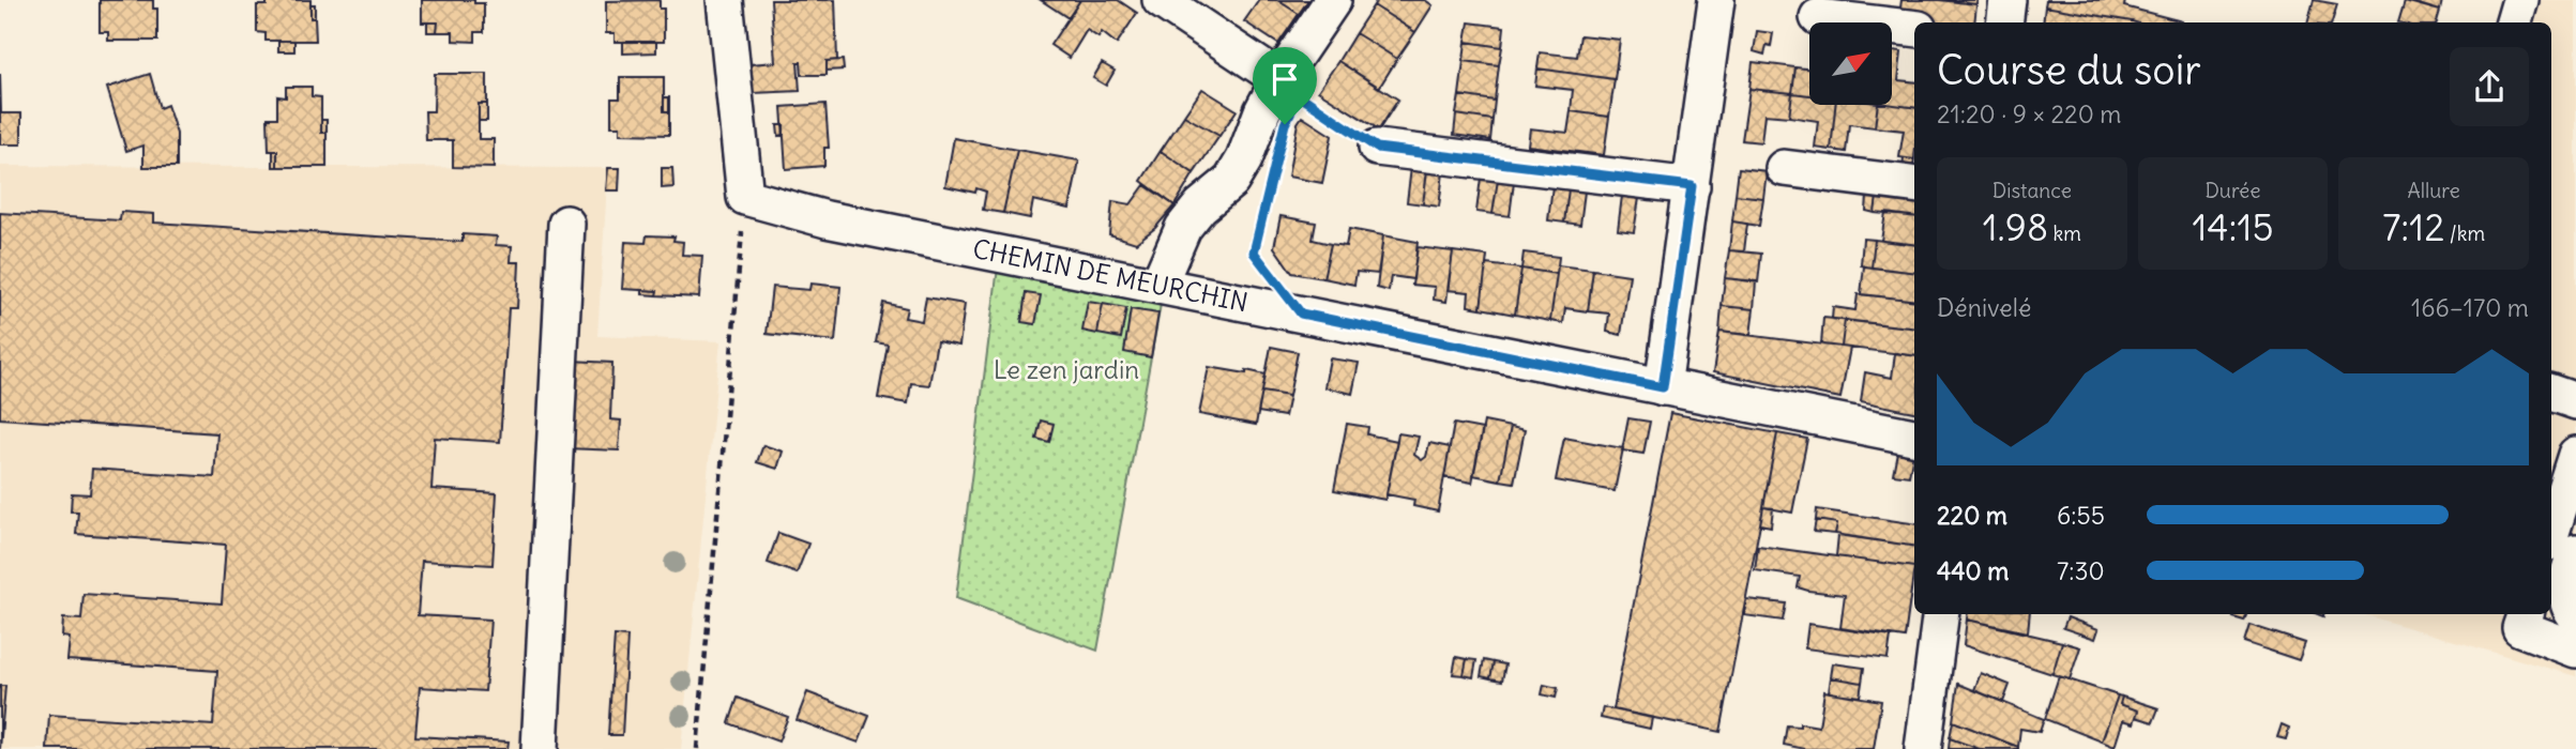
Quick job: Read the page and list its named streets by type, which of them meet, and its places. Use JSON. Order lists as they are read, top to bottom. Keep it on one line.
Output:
{"streets":{"street":["CHEMIN DE MEURCHIN"]},"parks":["Le zen jardin"],"north":"top right","page":{"heading":["Course du soir","21:20 · 9 × 220 m"],"stats":[["Distance","1.98 km"],["Durée","14:15"],["Allure","7:12 /km"]],"chart":["Dénivelé","166–170 m"],"list":[{"name":"220 m","note":"6:55"},{"name":"440 m","note":"7:30"}]}}
